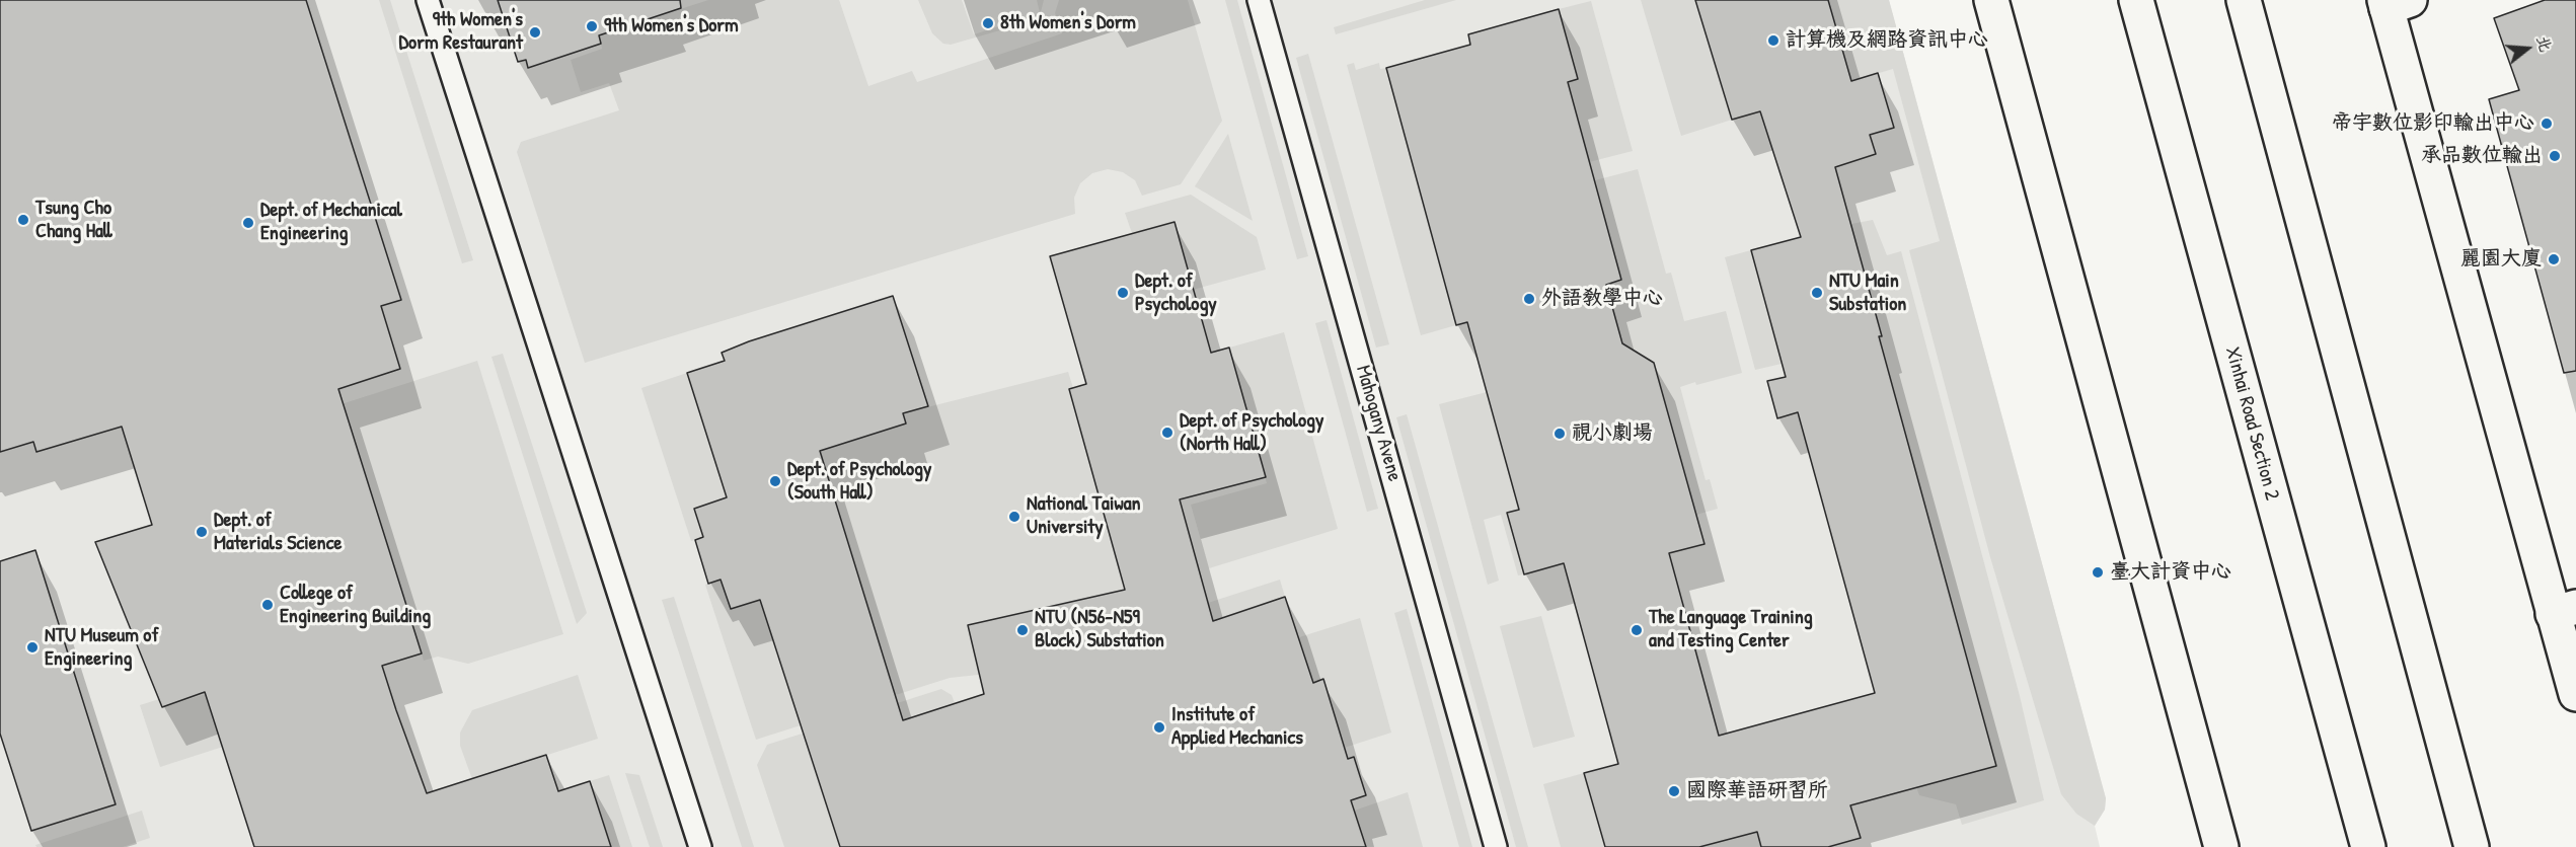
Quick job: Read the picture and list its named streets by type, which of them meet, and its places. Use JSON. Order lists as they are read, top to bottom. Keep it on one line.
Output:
{"streets":{"main road":["Xinhai Road Section 2"],"lane":["Mahogany Avene"]},"places":["8th Women's Dorm","9th Women's Dorm","9th Women's Dorm Restaurant","計算機及網路資訊中心","帝宇數位影印輸出中心","承品數位輸出","Tsung Cho Chang Hall","Dept. of Mechanical Engineering","麗園大廈","Dept. of Psychology","NTU Main Substation","外語教學中心","Dept. of Psychology (North Hall)","視小劇場","Dept. of Psychology (South Hall)","National Taiwan University","Dept. of Materials Science","臺大計資中心","College of Engineering Building","NTU (N56-N59 Block) Substation","The Language Training and Testing Center","NTU Museum of Engineering","Institute of Applied Mechanics","國際華語研習所"],"north":"right"}
